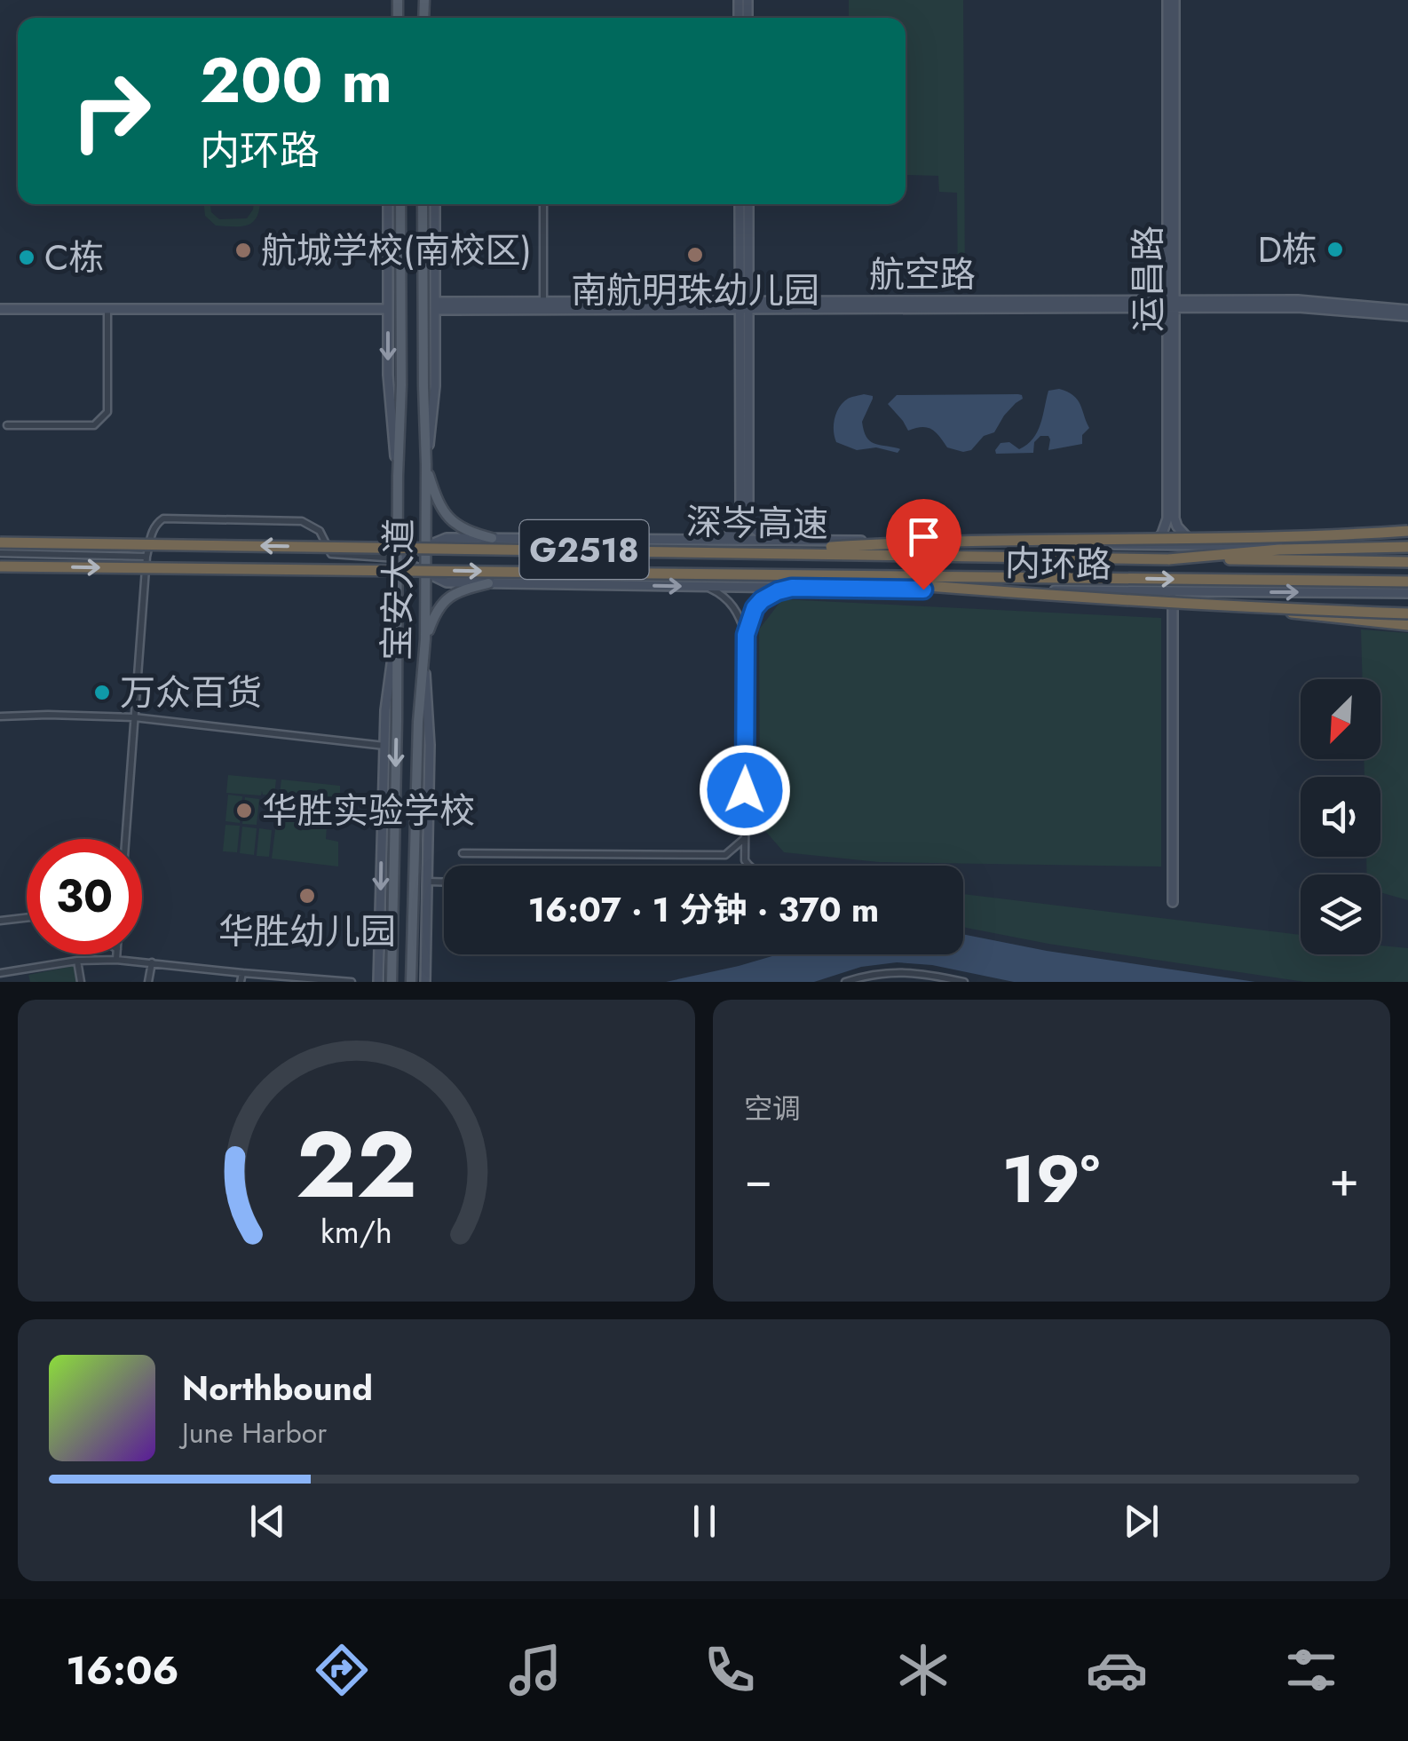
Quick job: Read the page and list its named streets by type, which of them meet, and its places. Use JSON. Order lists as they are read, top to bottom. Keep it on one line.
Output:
{"streets":{"highway":["深岑高速","G2518"],"main road":["宝安大道"],"street":["航空路","运昌路","内环路"]},"crossings":[["航空路","运昌路"],["运昌路","内环路"],["内环路","宝安大道"]],"places":["D栋","航城学校(南校区)","南航明珠幼儿园","C栋","万众百货","华胜实验学校","华胜幼儿园"],"north":"bottom left","page":{"turn":["200 m","内环路"],"limit":"30","trip":"16:07 · 1 分钟 · 370 m","tile":"空调","heat":["−","19°","+"],"song":["Northbound","June Harbor"],"tabs":"16:06","gauge":["22","km/h"]}}
